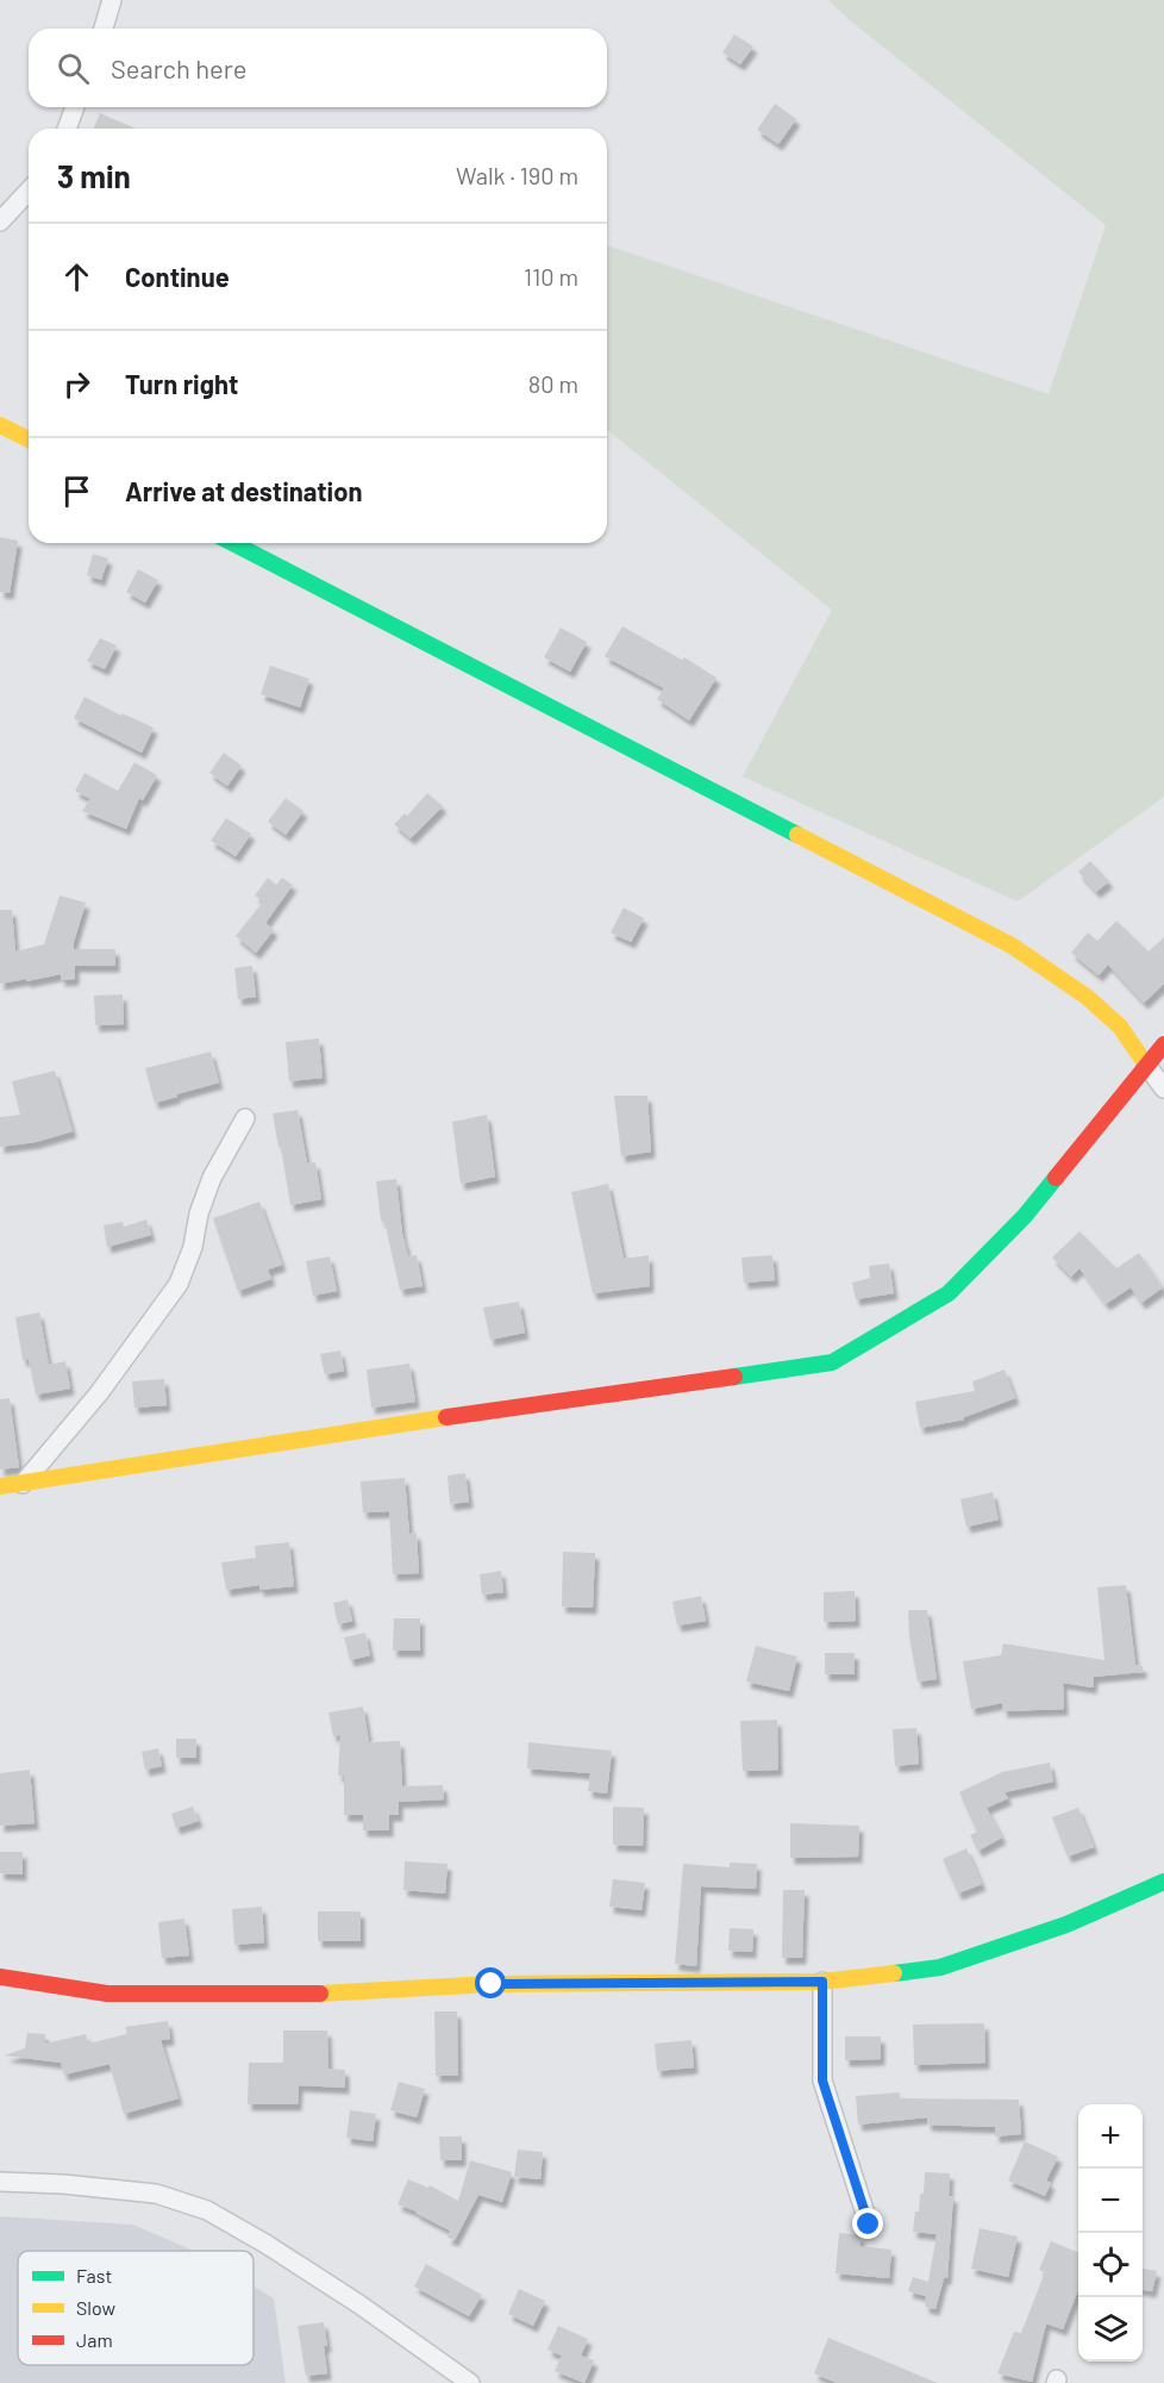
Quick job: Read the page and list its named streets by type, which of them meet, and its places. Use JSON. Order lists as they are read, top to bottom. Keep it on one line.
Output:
{"legend":["Fast","Slow","Jam"],"page":{"search":"Search here","heading":["3 min","Walk · 190 m"],"list":[["Continue","110 m"],["Turn right","80 m"],"Arrive at destination"],"map_buttons":["+","−"]}}
